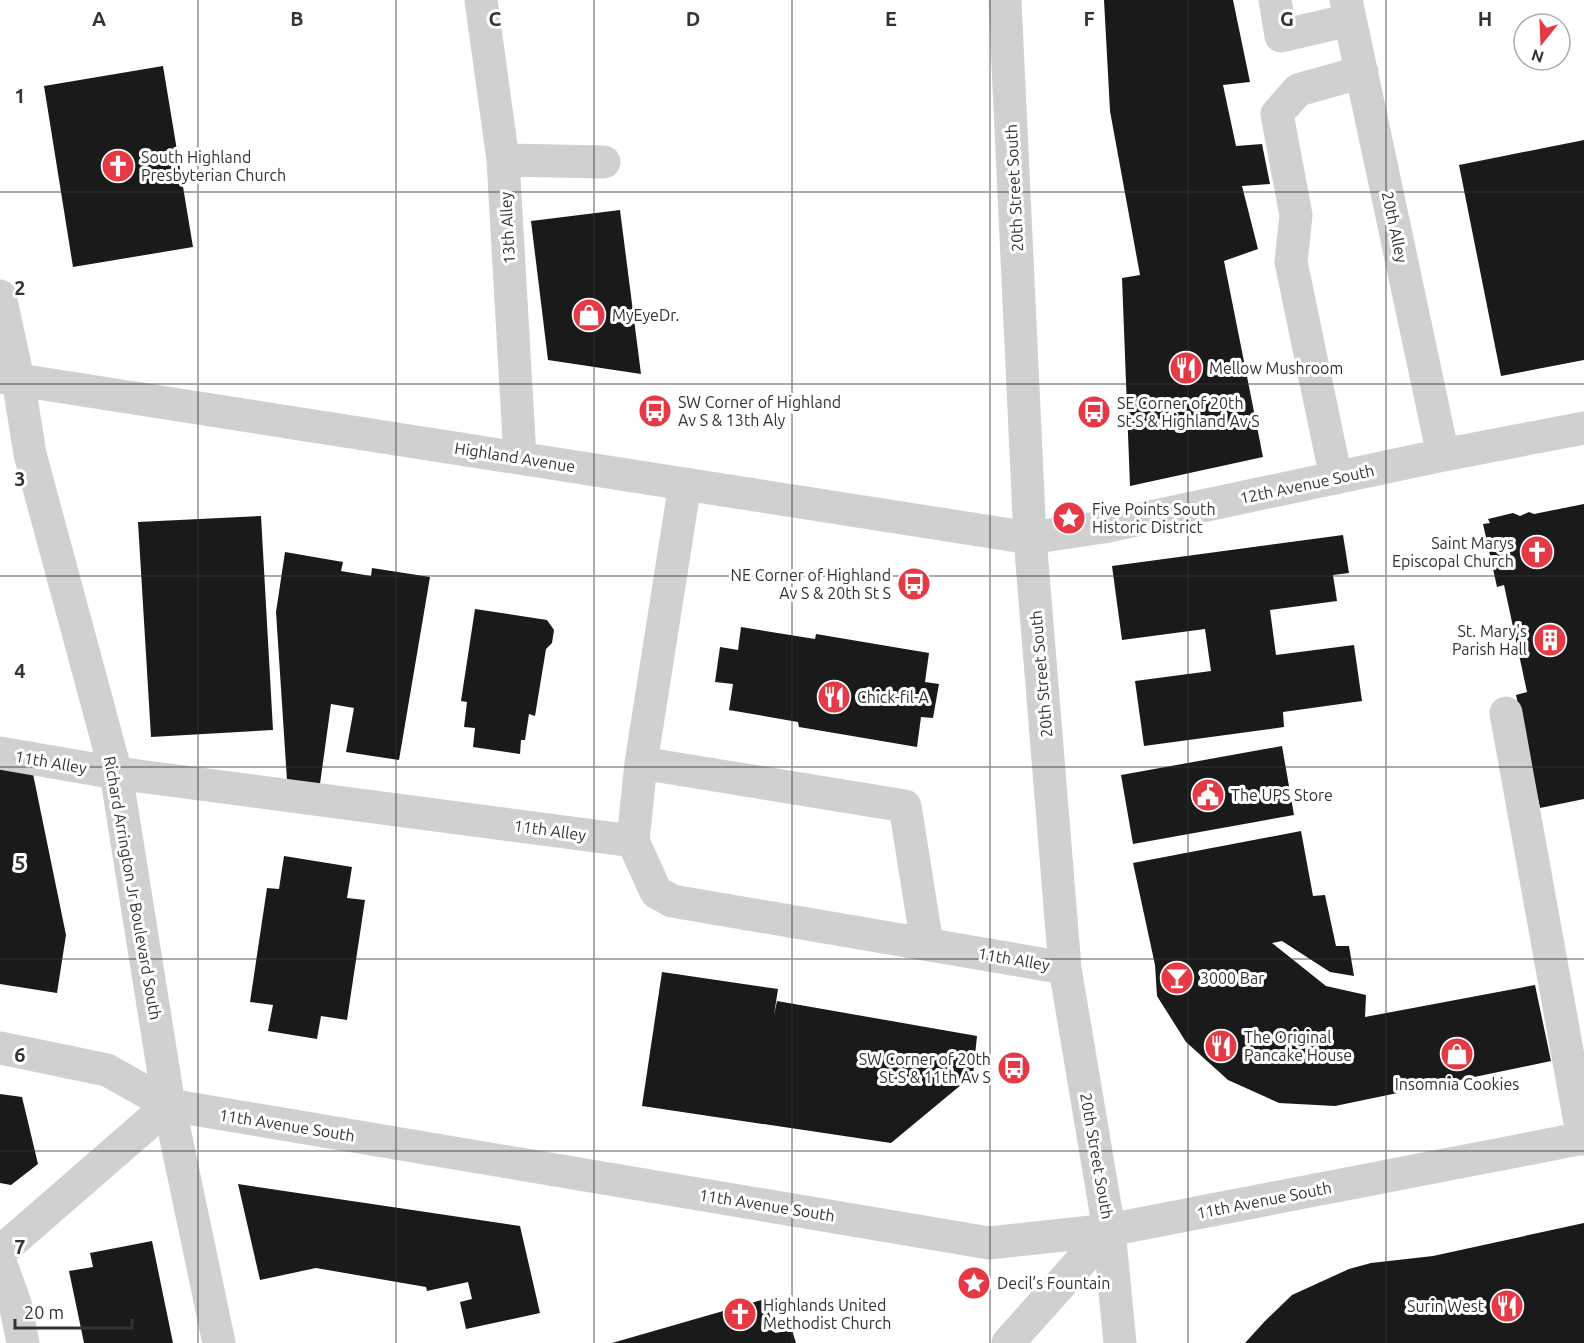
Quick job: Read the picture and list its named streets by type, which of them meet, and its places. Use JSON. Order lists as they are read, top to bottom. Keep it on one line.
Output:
{"streets":{"street":["20th Street South","20th Alley","13th Alley","Highland Avenue","12th Avenue South","11th Alley","Richard Arrington Jr Boulevard South","11th Avenue South"]},"crossings":[["20th Street South","Highland Avenue"],["20th Street South","12th Avenue South"],["20th Street South","11th Alley"],["20th Street South","11th Avenue South"],["20th Alley","12th Avenue South"],["13th Alley","Highland Avenue"],["Highland Avenue","12th Avenue South"],["Highland Avenue","Richard Arrington Jr Boulevard South"],["11th Alley","Richard Arrington Jr Boulevard South"],["Richard Arrington Jr Boulevard South","11th Avenue South"]],"places":{"church":["South Highland Presbyterian Church","Saint Marys Episcopal Church","Highlands United Methodist Church"],"shop":["MyEyeDr.","Insomnia Cookies"],"restaurant":["Mellow Mushroom","Chick-fil-A","The Original Pancake House","Surin West"],"bus stop":["SW Corner of Highland Av S & 13th Aly","SE Corner of 20th St S & Highland Av S","NE Corner of Highland Av S & 20th St S","SW Corner of 20th St S & 11th Av S"],"place":["Five Points South Historic District","Decil’s Fountain"],"building":["St. Mary's Parish Hall"],"public building":["The UPS Store"],"bar":["3000 Bar"]},"scale_bar":"20 m","north":"bottom","grid":{"columns":["A","B","C","D","E","F","G","H"],"rows":["1","2","3","4","5","6","7"]}}
